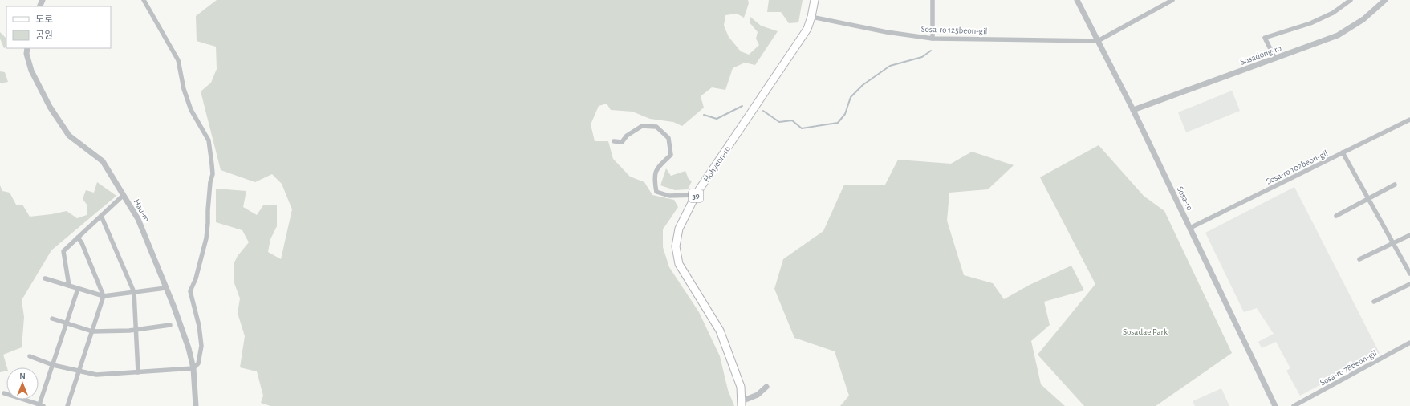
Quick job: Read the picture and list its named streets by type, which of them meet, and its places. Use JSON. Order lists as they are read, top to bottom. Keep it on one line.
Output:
{"streets":{"main road":["Hohyeon-ro","39"],"street":["Sosa-ro 125beon-gil","Sosadong-ro","Sosa-ro 102beon-gil","Sosa-ro","Hau-ro","Sosa-ro 78beon-gil"]},"crossings":[["Sosa-ro 125beon-gil","Hohyeon-ro"],["Sosa-ro 125beon-gil","Sosa-ro"],["Sosadong-ro","Sosa-ro"],["Sosa-ro 102beon-gil","Sosa-ro"]],"parks":["Sosadae Park"],"legend":["도로","공원"],"north":"top"}
